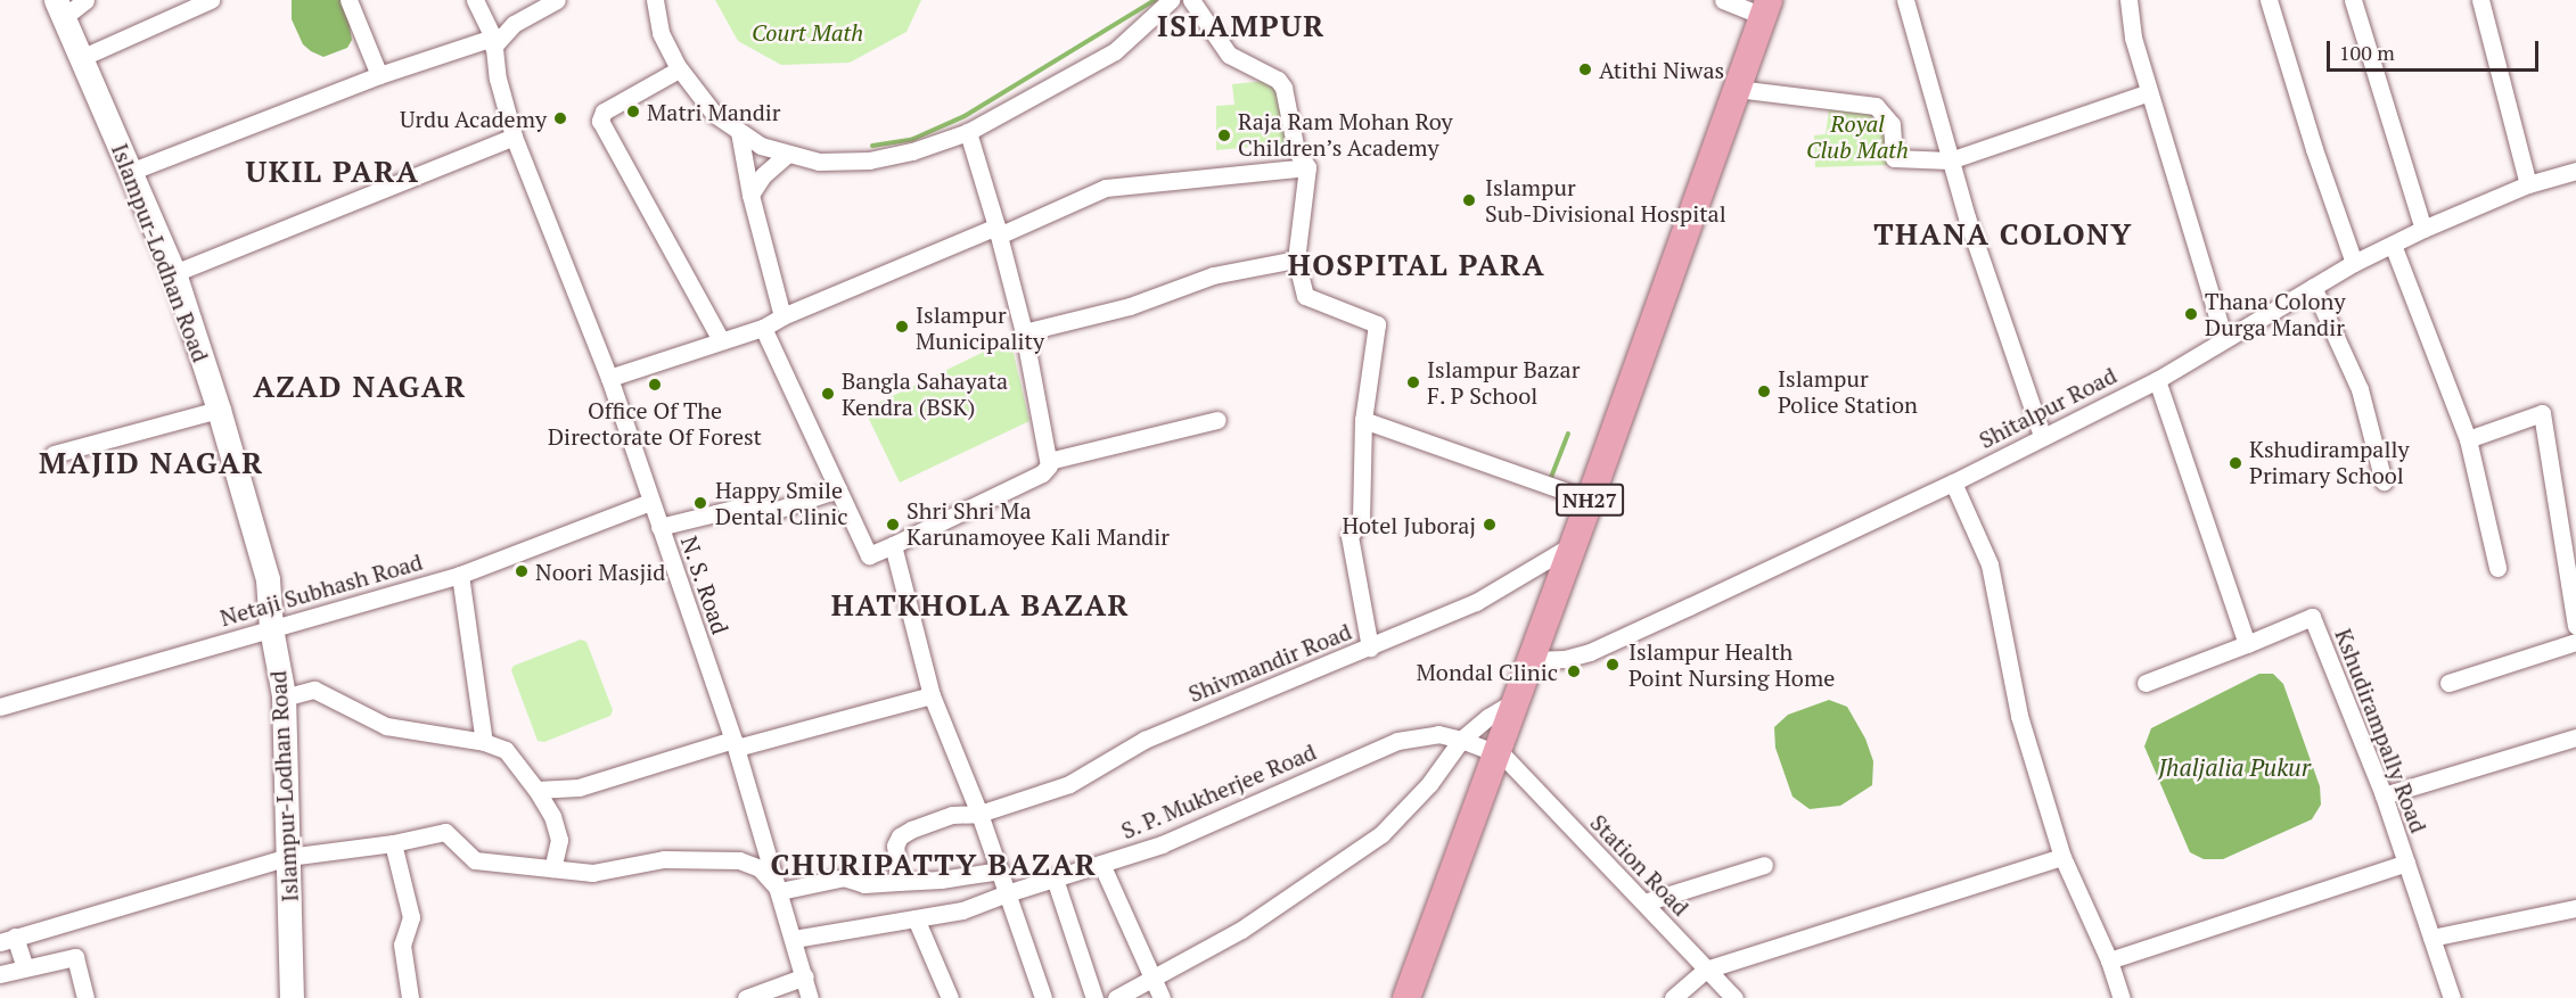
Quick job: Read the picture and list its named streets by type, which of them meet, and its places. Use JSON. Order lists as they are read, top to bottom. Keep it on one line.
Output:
{"streets":{"main road":["Islampur-Lodhan Road","NH27"],"street":["Shitalpur Road","N. S. Road","Netaji Subhash Road","Shivmandir Road","Kshudirampally Road","S. P. Mukherjee Road","Station Road"]},"crossings":[["Islampur-Lodhan Road","Netaji Subhash Road"],["Shitalpur Road","NH27"],["NH27","Shivmandir Road"],["NH27","S. P. Mukherjee Road"],["NH27","Station Road"],["N. S. Road","Netaji Subhash Road"],["N. S. Road","S. P. Mukherjee Road"],["S. P. Mukherjee Road","Station Road"]],"districts":["ISLAMPUR","UKIL PARA","THANA COLONY","HOSPITAL PARA","AZAD NAGAR","MAJID NAGAR","HATKHOLA BAZAR","CHURIPATTY BAZAR"],"water":["Jhaljalia Pukur"],"parks":["Court Math","Royal Club Math"],"places":["Atithi Niwas","Matri Mandir","Urdu Academy","Raja Ram Mohan Roy Children’s Academy","Islampur Sub-Divisional Hospital","Thana Colony Durga Mandir","Islampur Municipality","Islampur Bazar F. P School","Office Of The Directorate Of Forest","Islampur Police Station","Bangla Sahayata Kendra (BSK)","Kshudirampally Primary School","Happy Smile Dental Clinic","Shri Shri Ma Karunamoyee Kali Mandir","Hotel Juboraj","Noori Masjid","Islampur Health Point Nursing Home","Mondal Clinic"],"scale_bar":"100 m"}
